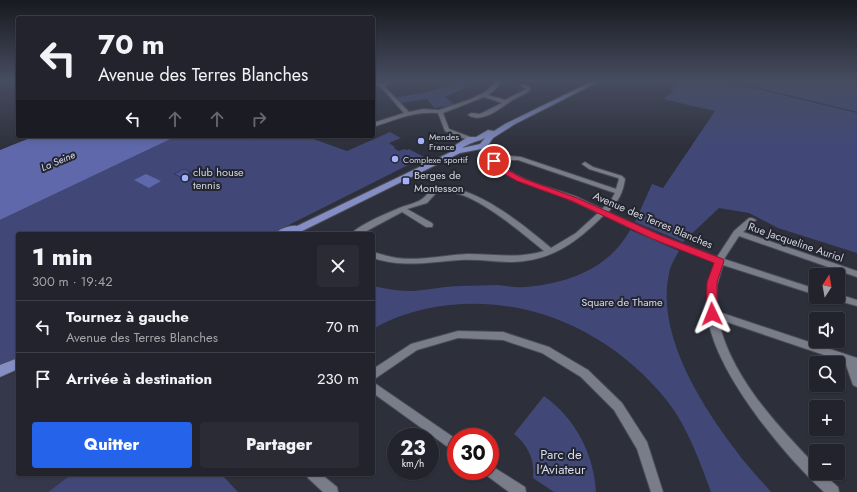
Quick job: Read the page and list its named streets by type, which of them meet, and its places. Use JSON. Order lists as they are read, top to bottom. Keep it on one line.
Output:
{"streets":{"street":["Avenue des Terres Blanches","Rue Jacqueline Auriol"]},"crossings":[["Avenue des Terres Blanches","Rue Jacqueline Auriol"]],"water":["La Seine"],"parks":["Square de Thame","Parc de l'Aviateur"],"places":{"other":["Mendes France","Complexe sportif","club house tennis"],"transit":["Berges de Montesson"]},"north":"top","page":{"turn":["70 m","Avenue des Terres Blanches"],"heading":["1 min","300 m · 19:42"],"map_buttons":["+","−"],"list":[{"name":"Tournez à gauche","note":"Avenue des Terres Blanches","value":"70 m"},{"name":"Arrivée à destination","value":"230 m"}],"buttons":["Quitter","Partager"],"speed":"23 km/h","limit":"30"}}
